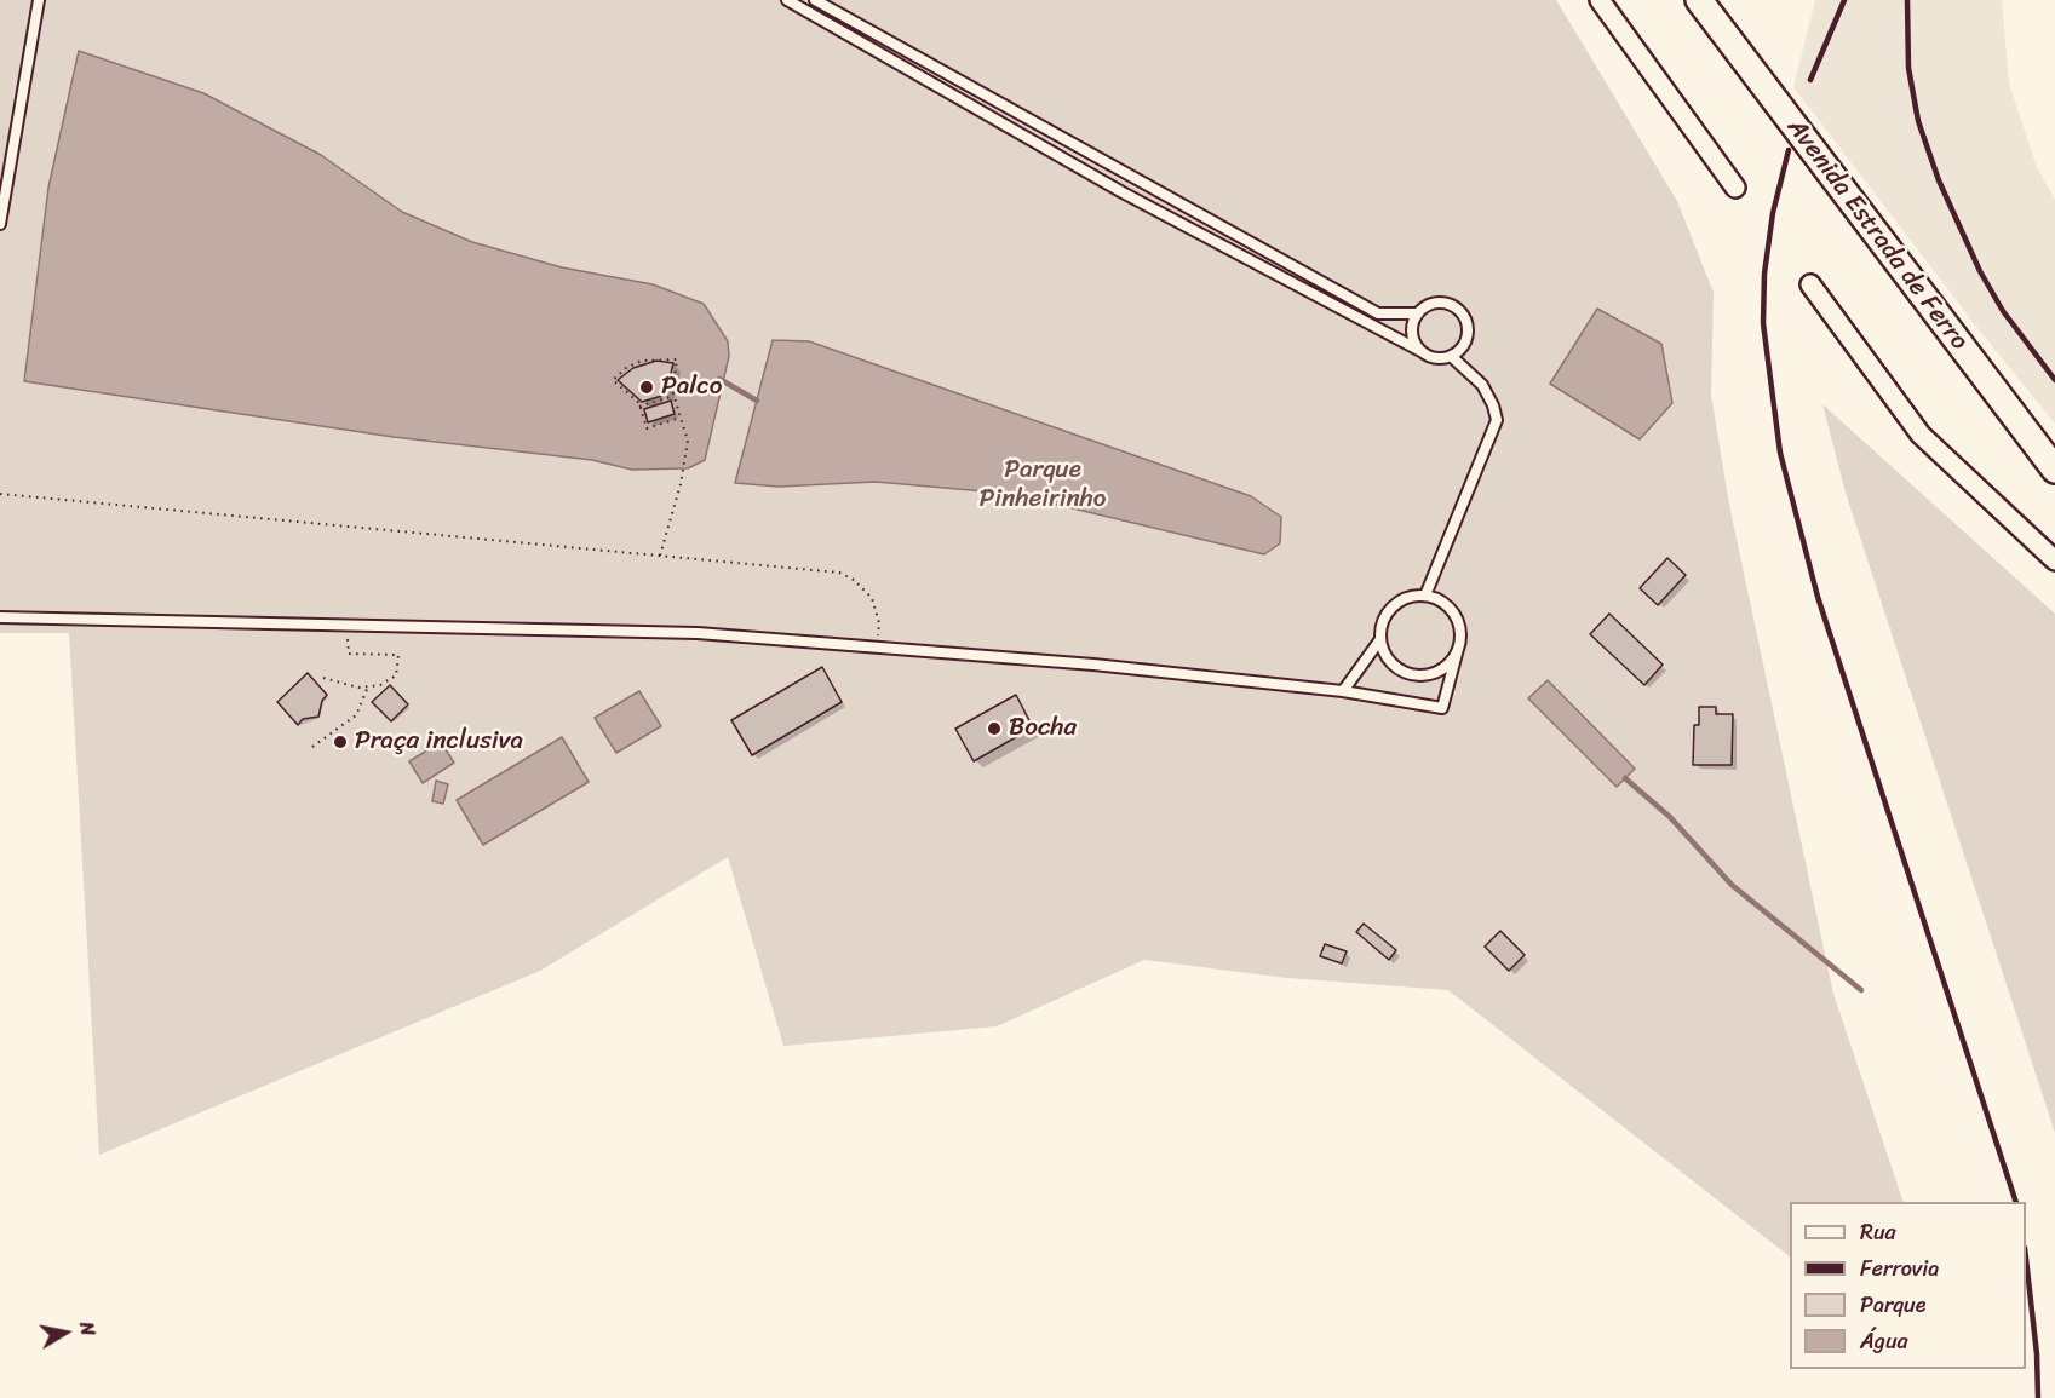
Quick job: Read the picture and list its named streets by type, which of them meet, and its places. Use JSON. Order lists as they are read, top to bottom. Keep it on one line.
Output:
{"streets":{"main road":["Avenida Estrada de Ferro"]},"parks":["Parque Pinheirinho"],"places":["Palco","Bocha","Praça inclusiva"],"legend":["Rua","Ferrovia","Parque","Água"],"north":"right"}
